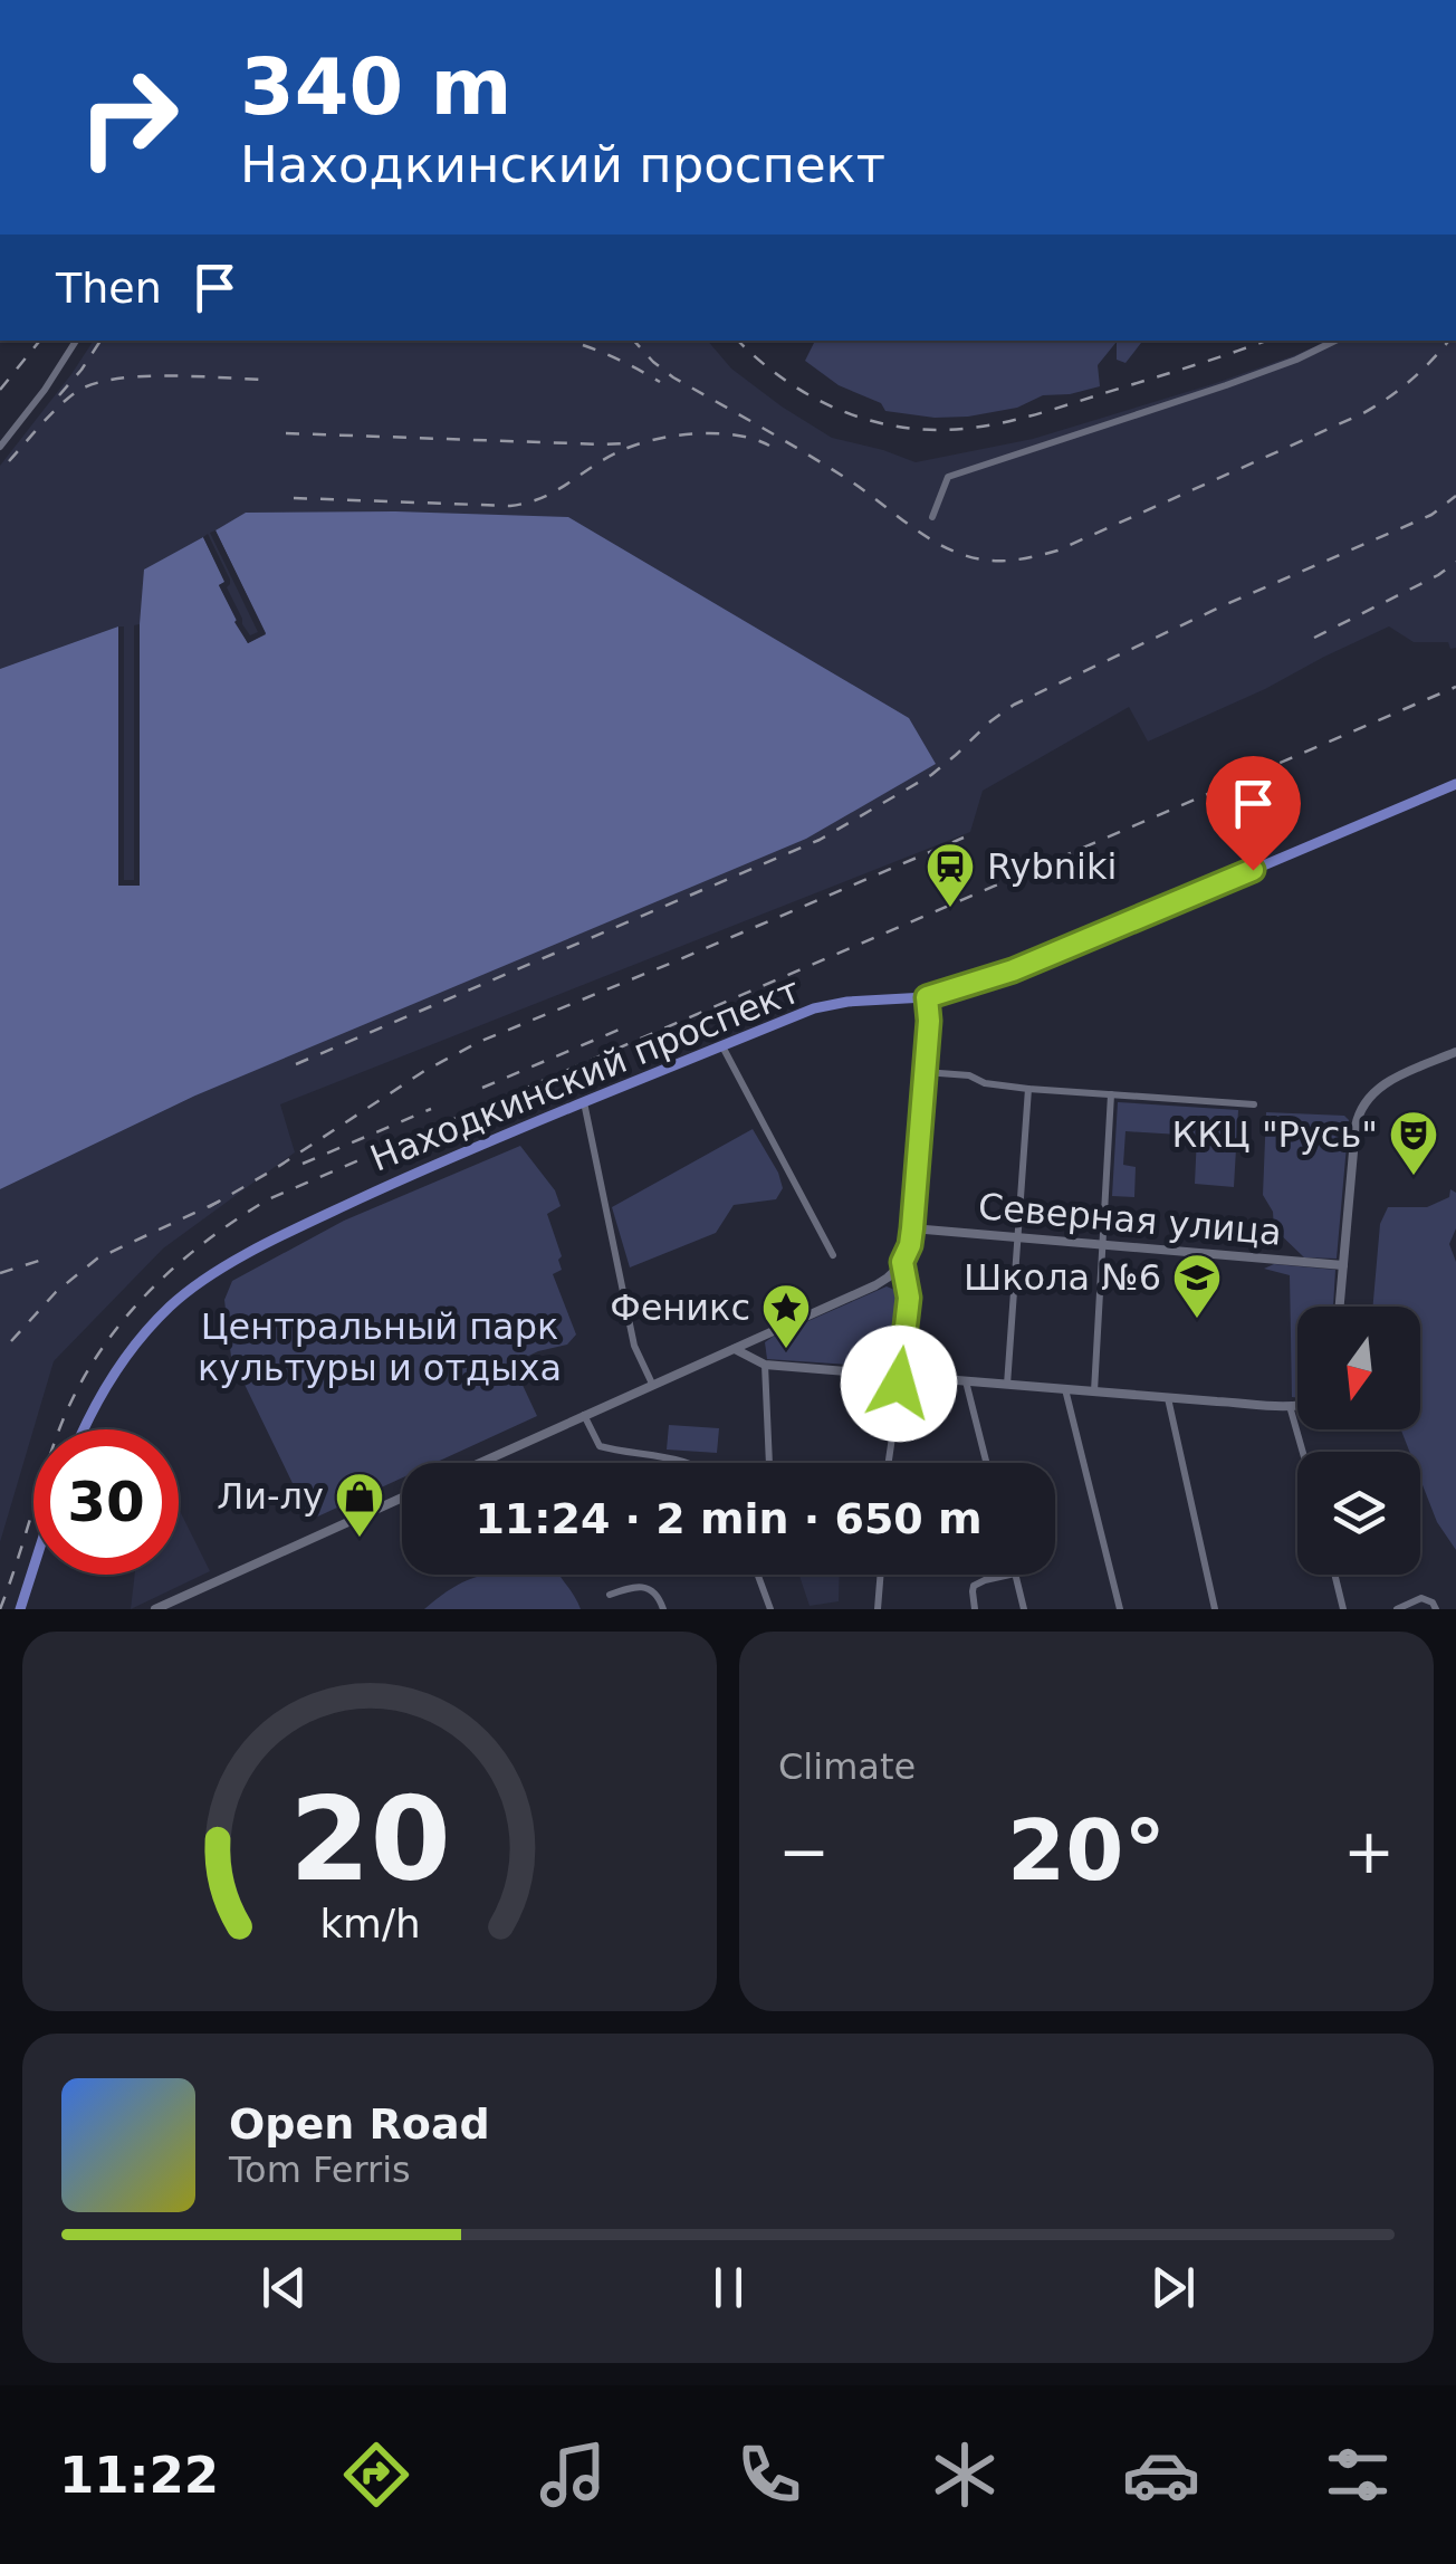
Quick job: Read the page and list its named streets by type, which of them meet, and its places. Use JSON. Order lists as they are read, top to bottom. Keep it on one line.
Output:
{"streets":{"main road":["Находкинский проспект","Северная улица"]},"parks":["Центральный парк культуры и отдыха"],"places":{"station":["Rybniki"],"theatre":["ККЦ \"Русь\""],"school or university":["Школа №6"],"place":["Феникс"],"shop":["Ли-лу"]},"north":"bottom","page":{"turn":["340 m","Находкинский проспект"],"then":"Then","limit":"30","trip":"11:24 · 2 min · 650 m","tile":"Climate","heat":["−","20°","+"],"song":["Open Road","Tom Ferris"],"tabs":"11:22","gauge":["20","km/h"]}}
